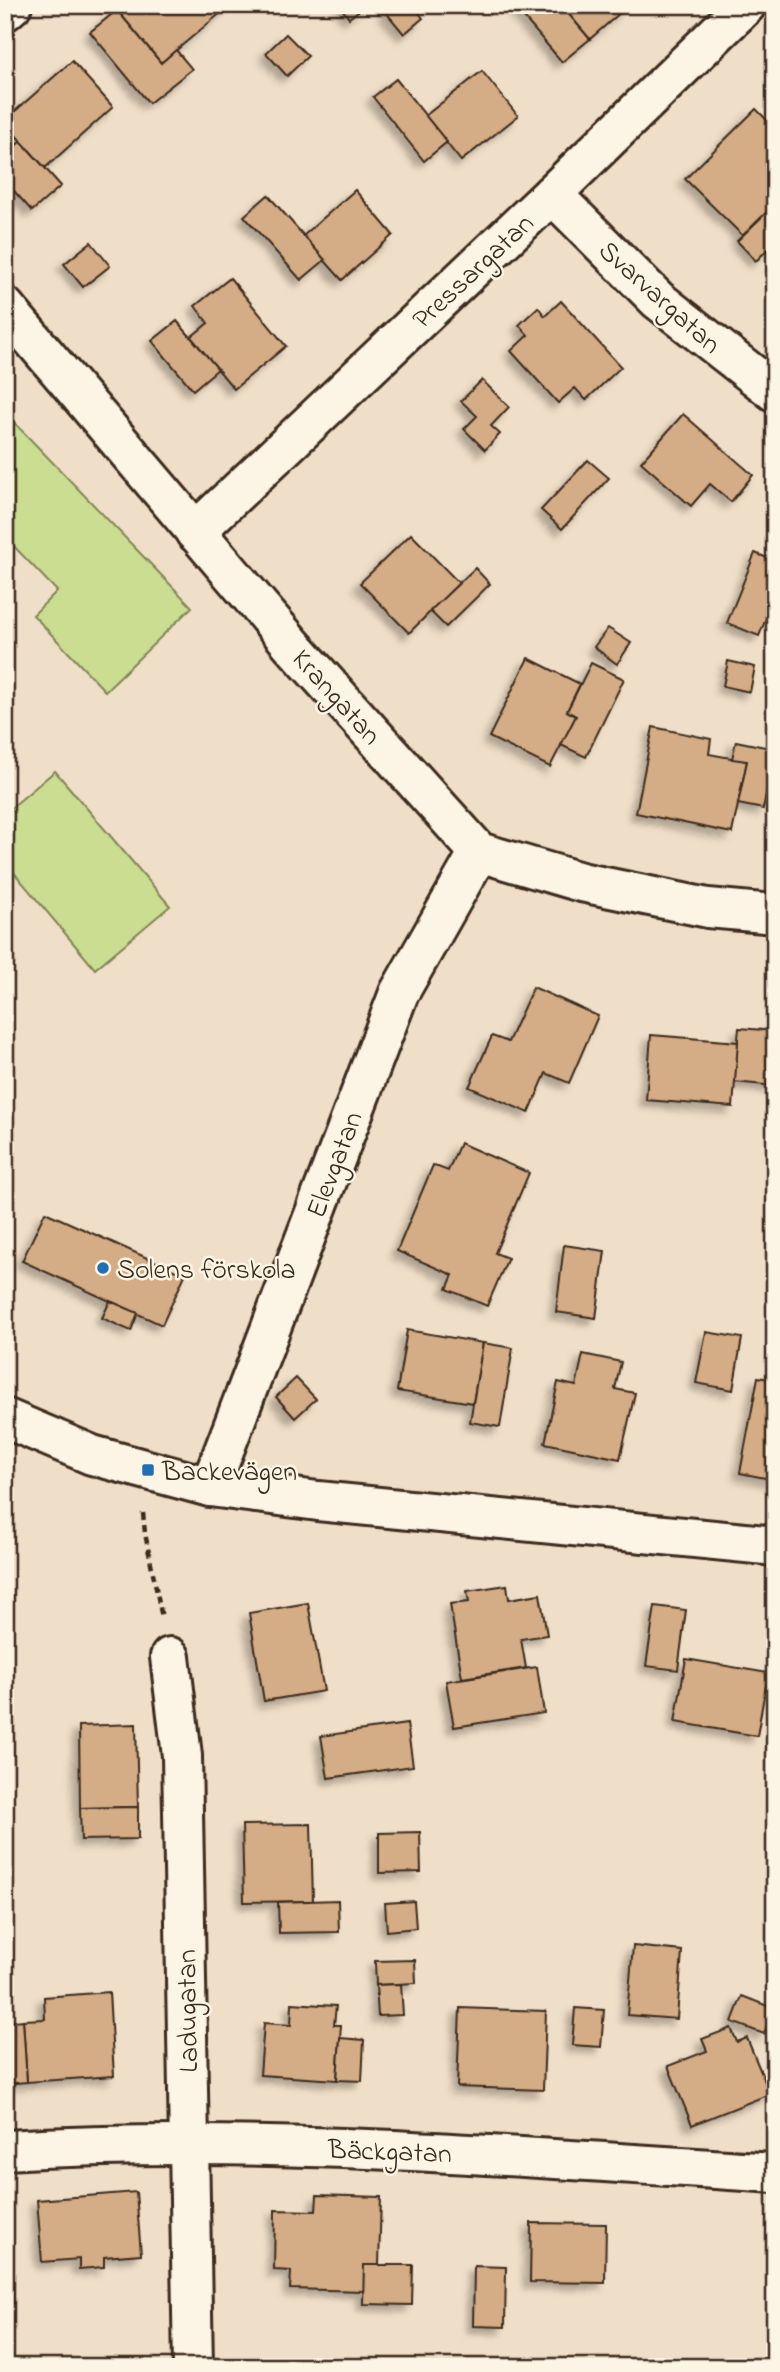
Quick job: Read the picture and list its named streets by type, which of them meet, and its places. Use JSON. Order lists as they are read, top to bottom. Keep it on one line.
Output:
{"streets":{"street":["Pressargatan","Svarvargatan","Krangatan","Elevgatan","Ladugatan","Bäckgatan"]},"crossings":[["Pressargatan","Svarvargatan"],["Pressargatan","Krangatan"],["Krangatan","Elevgatan"],["Ladugatan","Bäckgatan"]],"places":{"other":["Solens förskola"],"transit":["Backevägen"]}}
